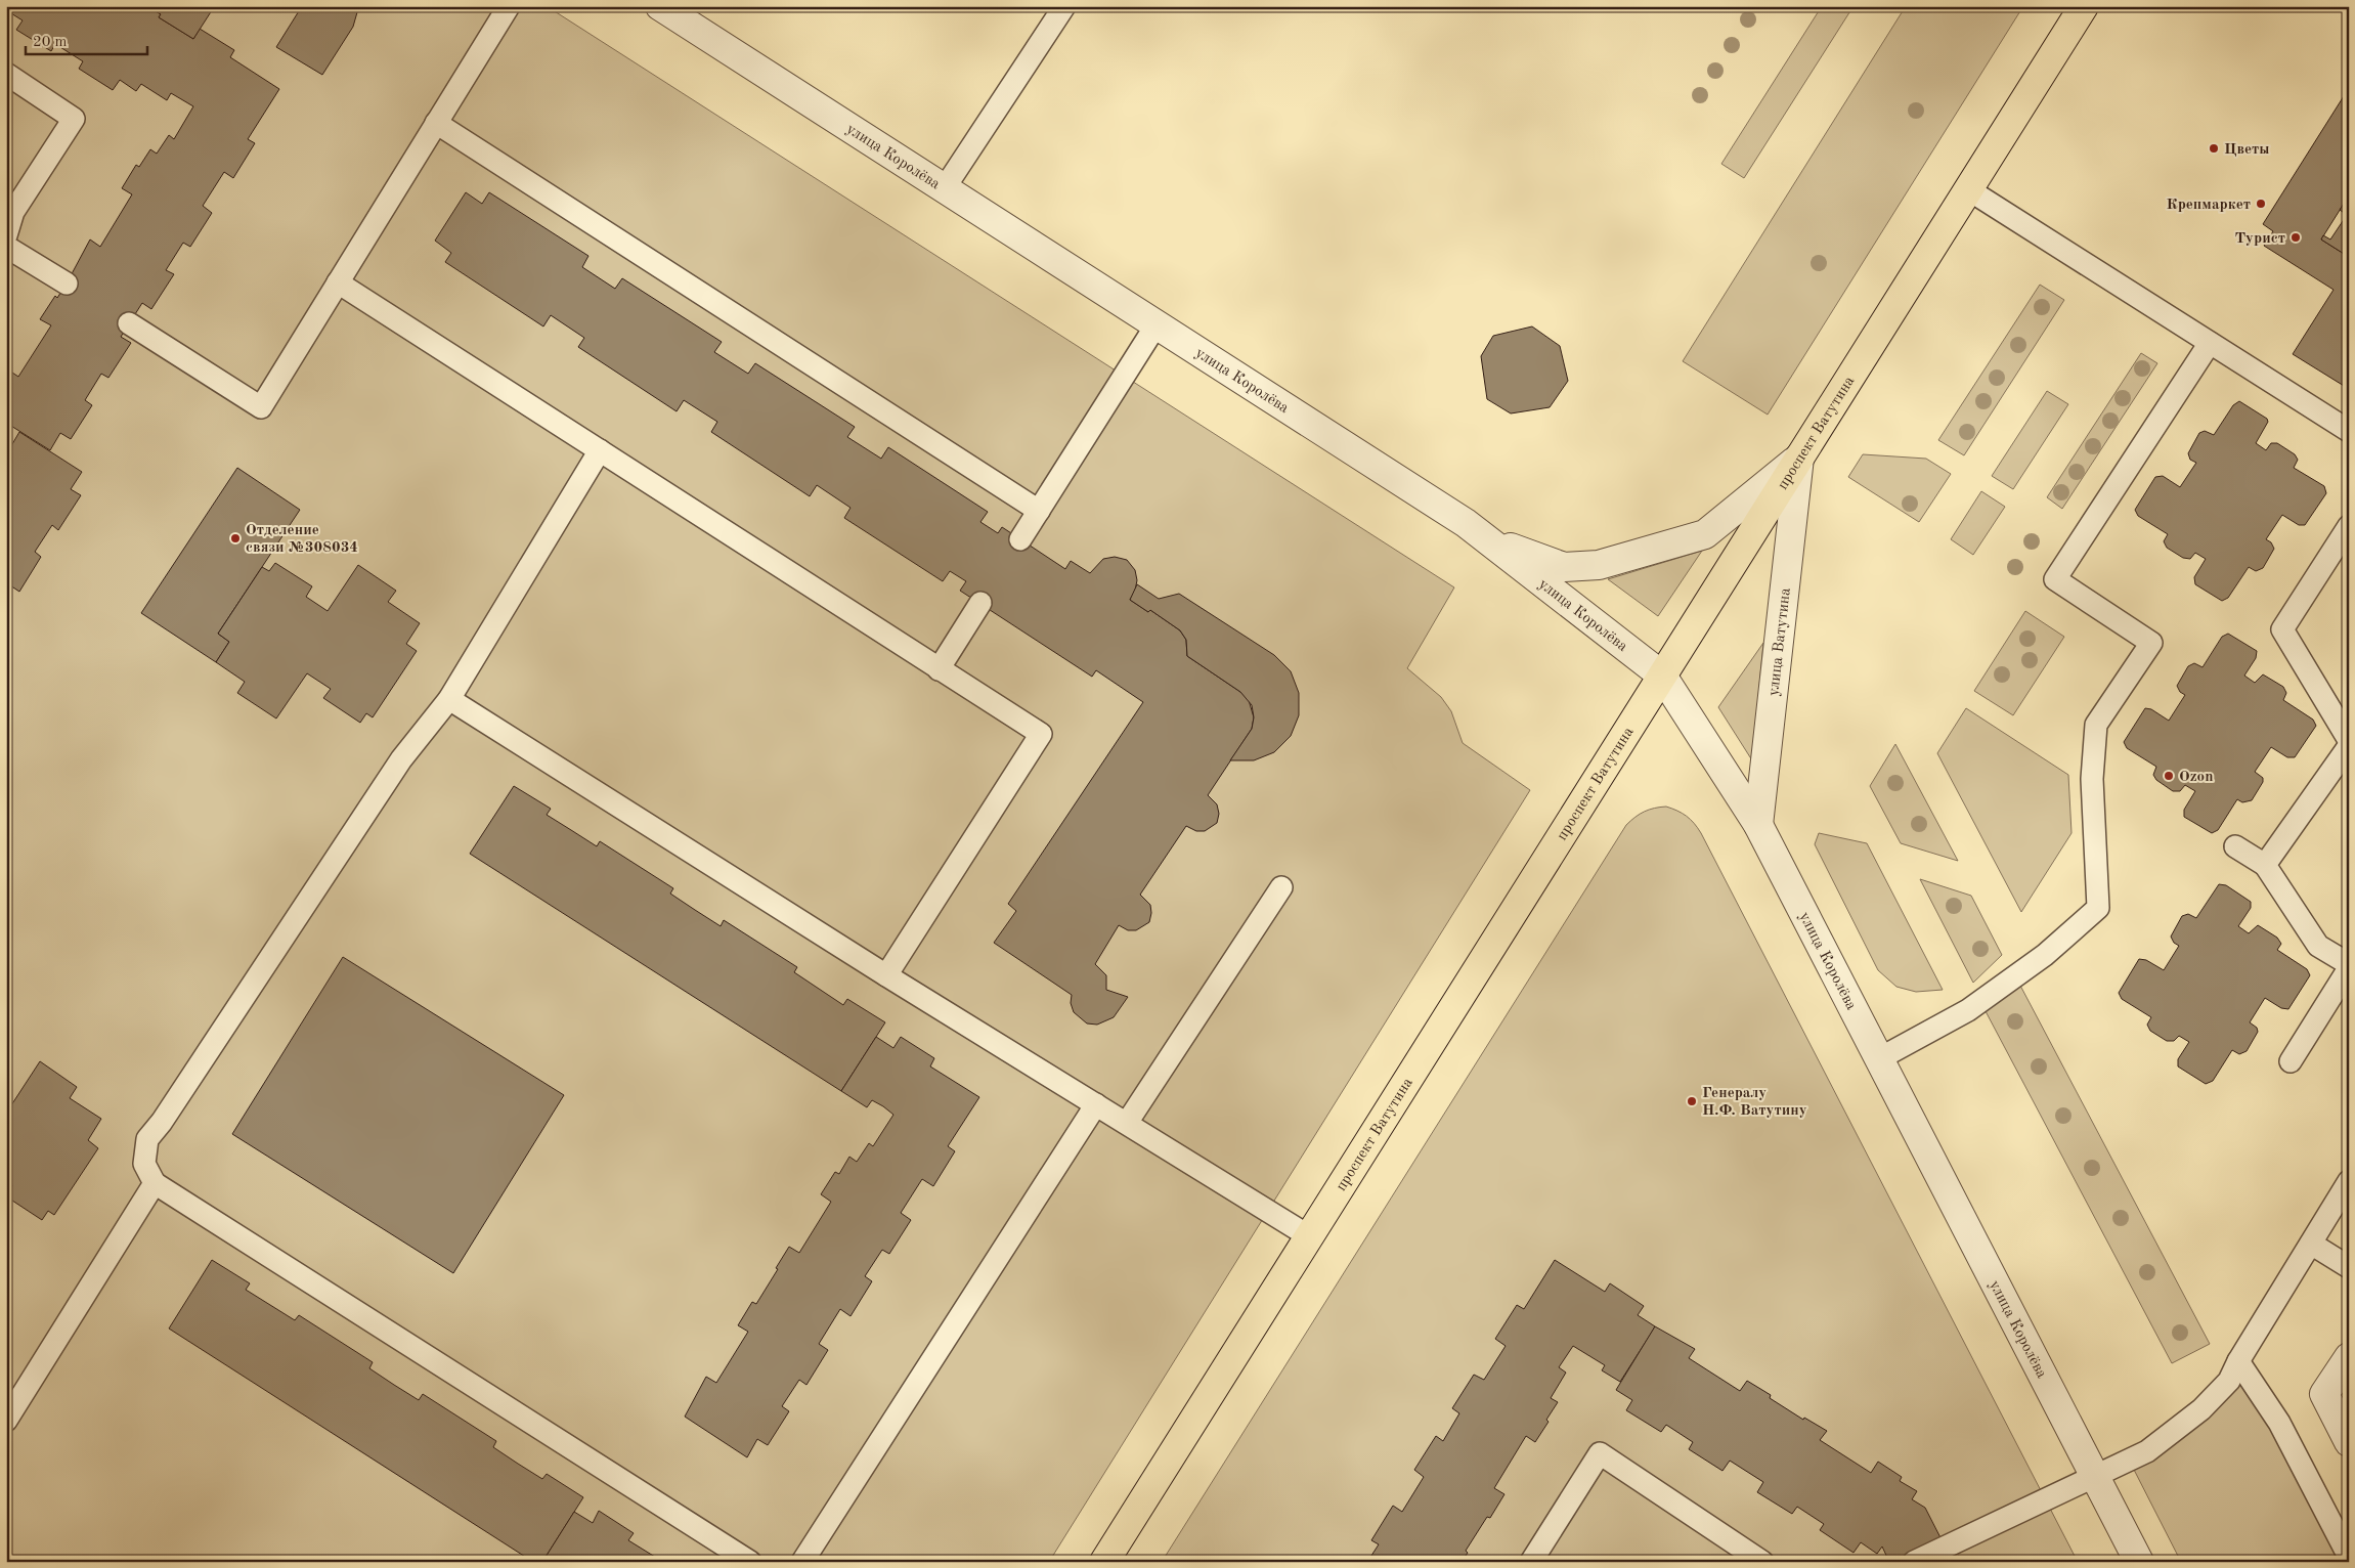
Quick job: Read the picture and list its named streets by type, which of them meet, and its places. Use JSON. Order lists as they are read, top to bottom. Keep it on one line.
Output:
{"streets":{"main road":["проспект Ватутина"],"street":["улица Королёва","улица Ватутина"]},"crossings":[["улица Королёва","проспект Ватутина"],["улица Королёва","улица Ватутина"],["проспект Ватутина","улица Ватутина"]],"places":["Цветы","Крепмаркет","Турист","Отделение связи №308034","Ozon","Генералу Н.Ф. Ватутину"],"scale_bar":"20 m"}
